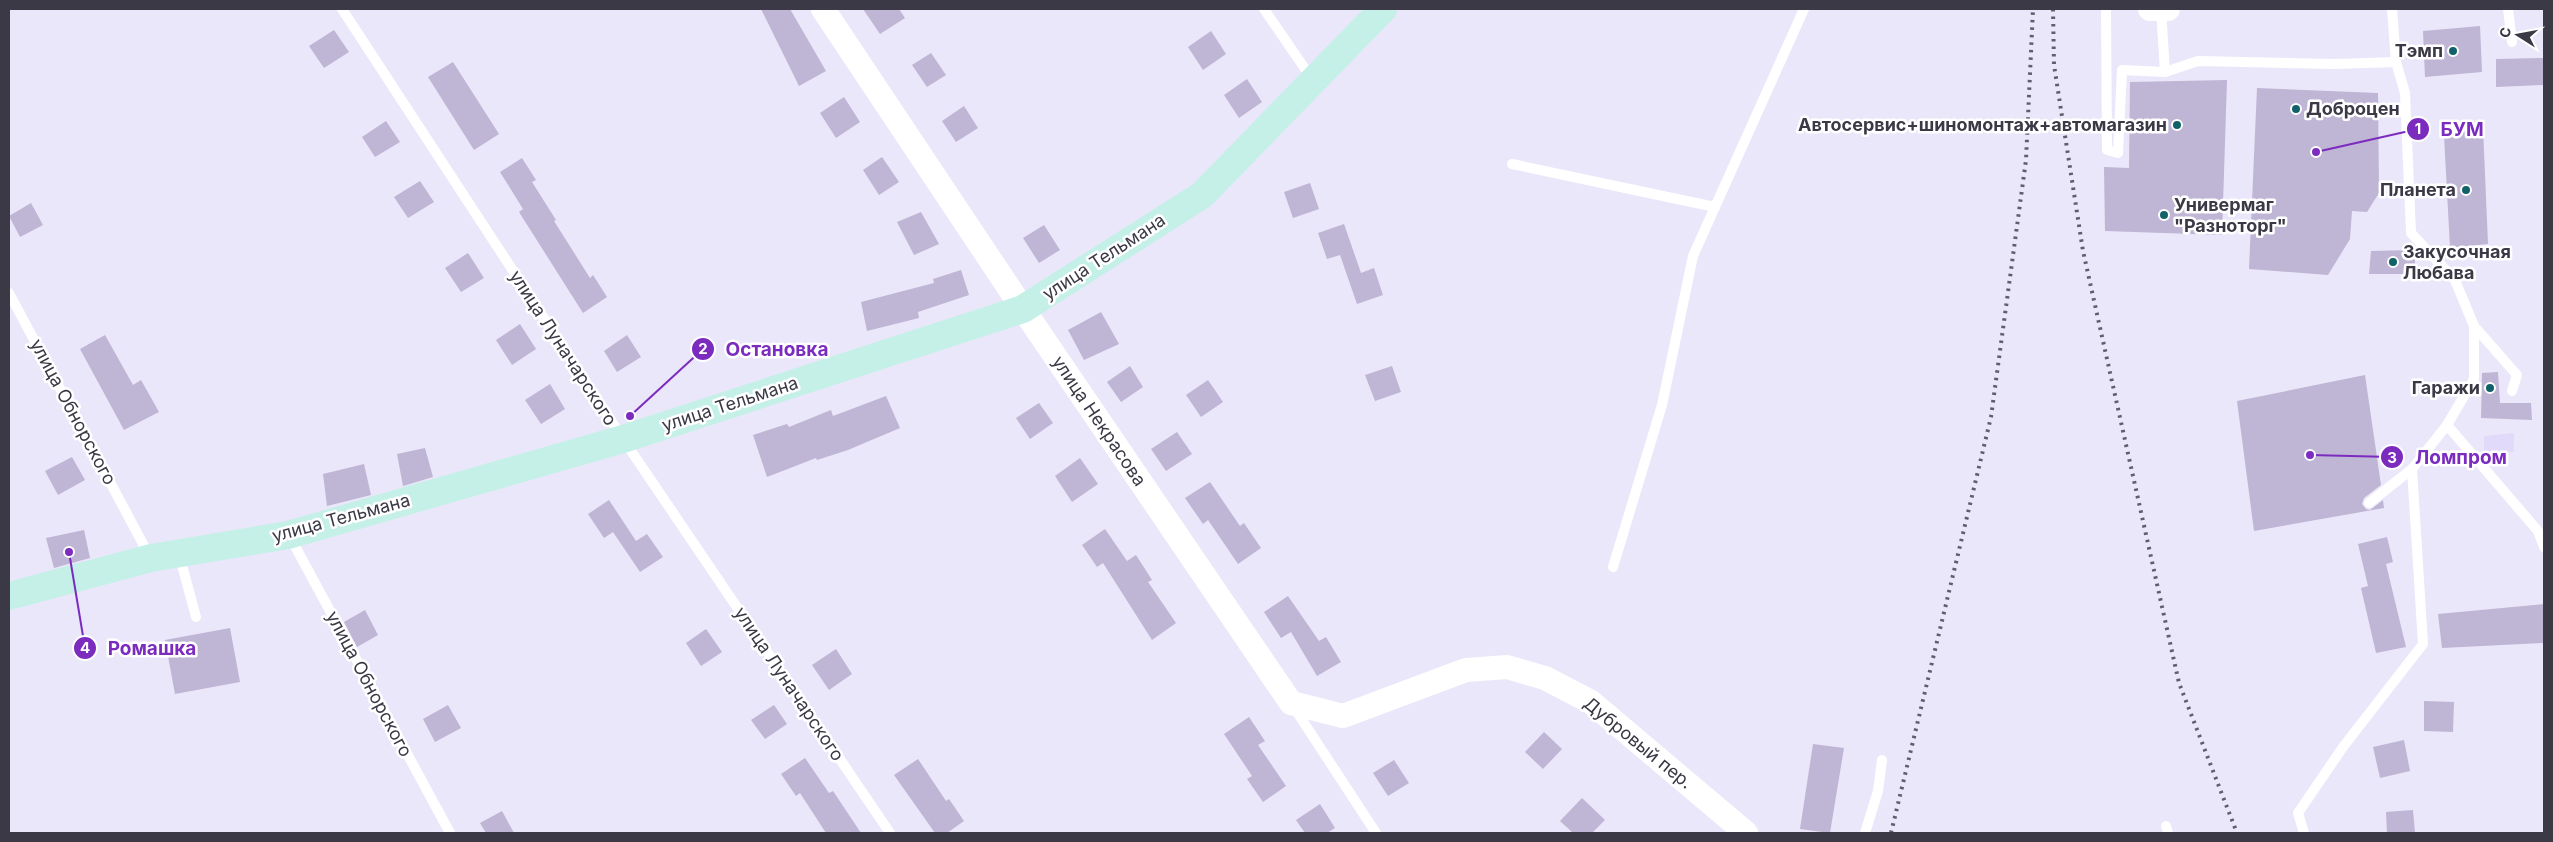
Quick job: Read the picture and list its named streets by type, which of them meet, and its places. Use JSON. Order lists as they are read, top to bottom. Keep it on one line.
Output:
{"streets":{"main road":["улица Тельмана"],"street":["улица Некрасова","Дубровый пер."],"lane":["улица Луначарского","улица Обнорского"]},"crossings":[["улица Тельмана","улица Луначарского"],["улица Тельмана","улица Обнорского"],["улица Тельмана","улица Некрасова"],["улица Некрасова","Дубровый пер."]],"places":["Тэмп","Доброцен","Автосервис+шиномонтаж+автомагазин","БУМ","Планета","Универмаг \"Разноторг\"","Закусочная Любава","Гаражи","Остановка","Ломпром","Ромашка"],"north":"left"}
